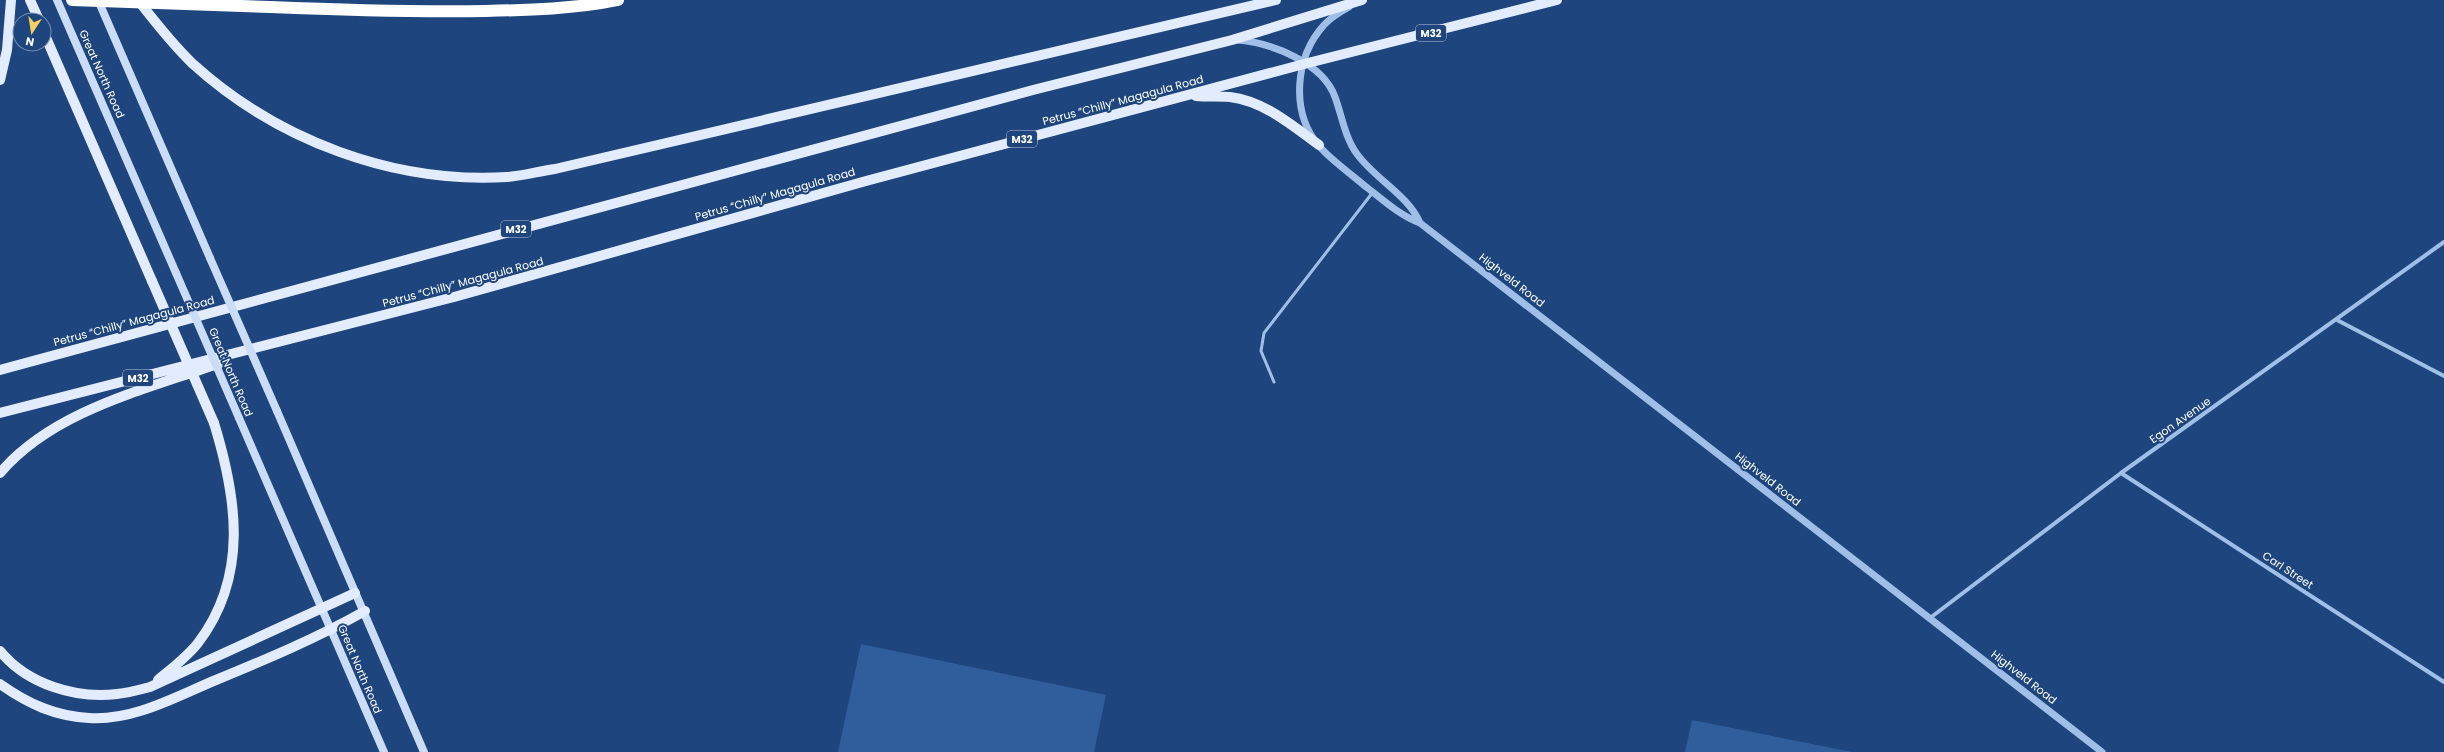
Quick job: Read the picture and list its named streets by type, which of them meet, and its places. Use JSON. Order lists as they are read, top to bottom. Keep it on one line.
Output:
{"streets":{"main road":["M32","Great North Road","Petrus “Chilly” Magagula Road"],"street":["Highveld Road","Egon Avenue","Carl Street"]},"crossings":[["Petrus “Chilly” Magagula Road","Highveld Road"],["Highveld Road","Egon Avenue"],["Egon Avenue","Carl Street"]],"north":"bottom"}
